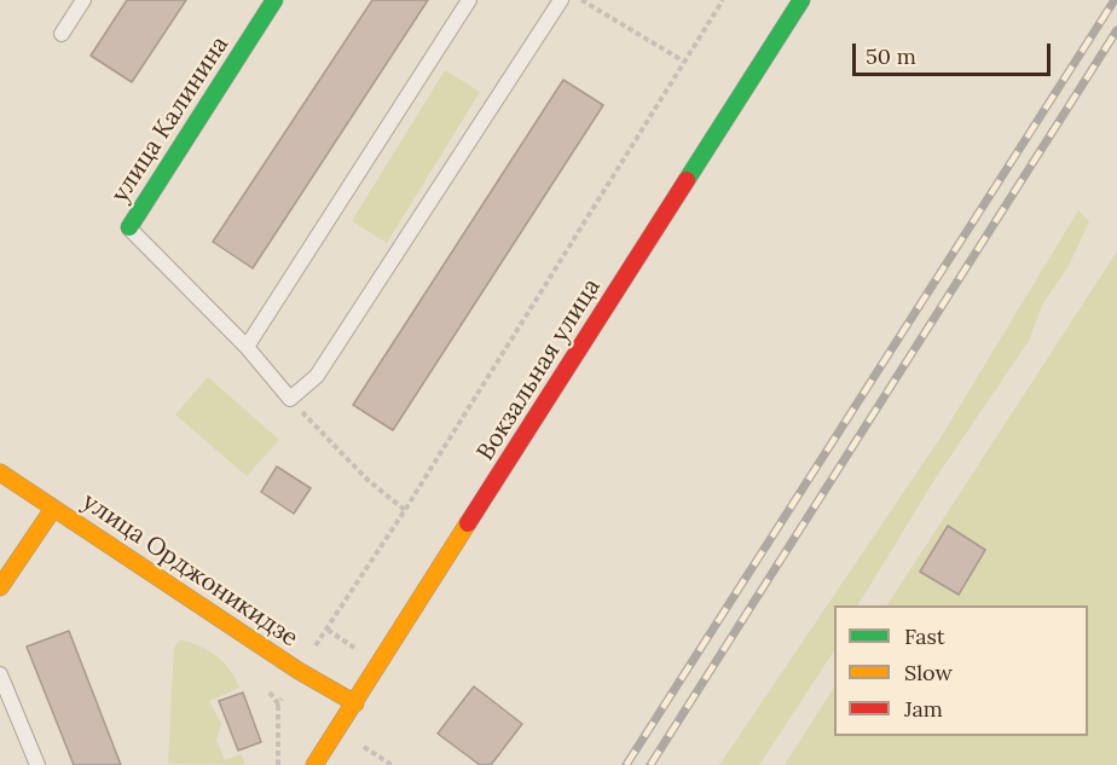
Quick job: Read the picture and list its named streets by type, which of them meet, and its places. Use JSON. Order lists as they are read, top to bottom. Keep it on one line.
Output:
{"streets":{"street":["улица Калинина","Вокзальная улица","улица Орджоникидзе"]},"crossings":[["Вокзальная улица","улица Орджоникидзе"]],"legend":["Fast","Slow","Jam"],"scale_bar":"50 m"}
